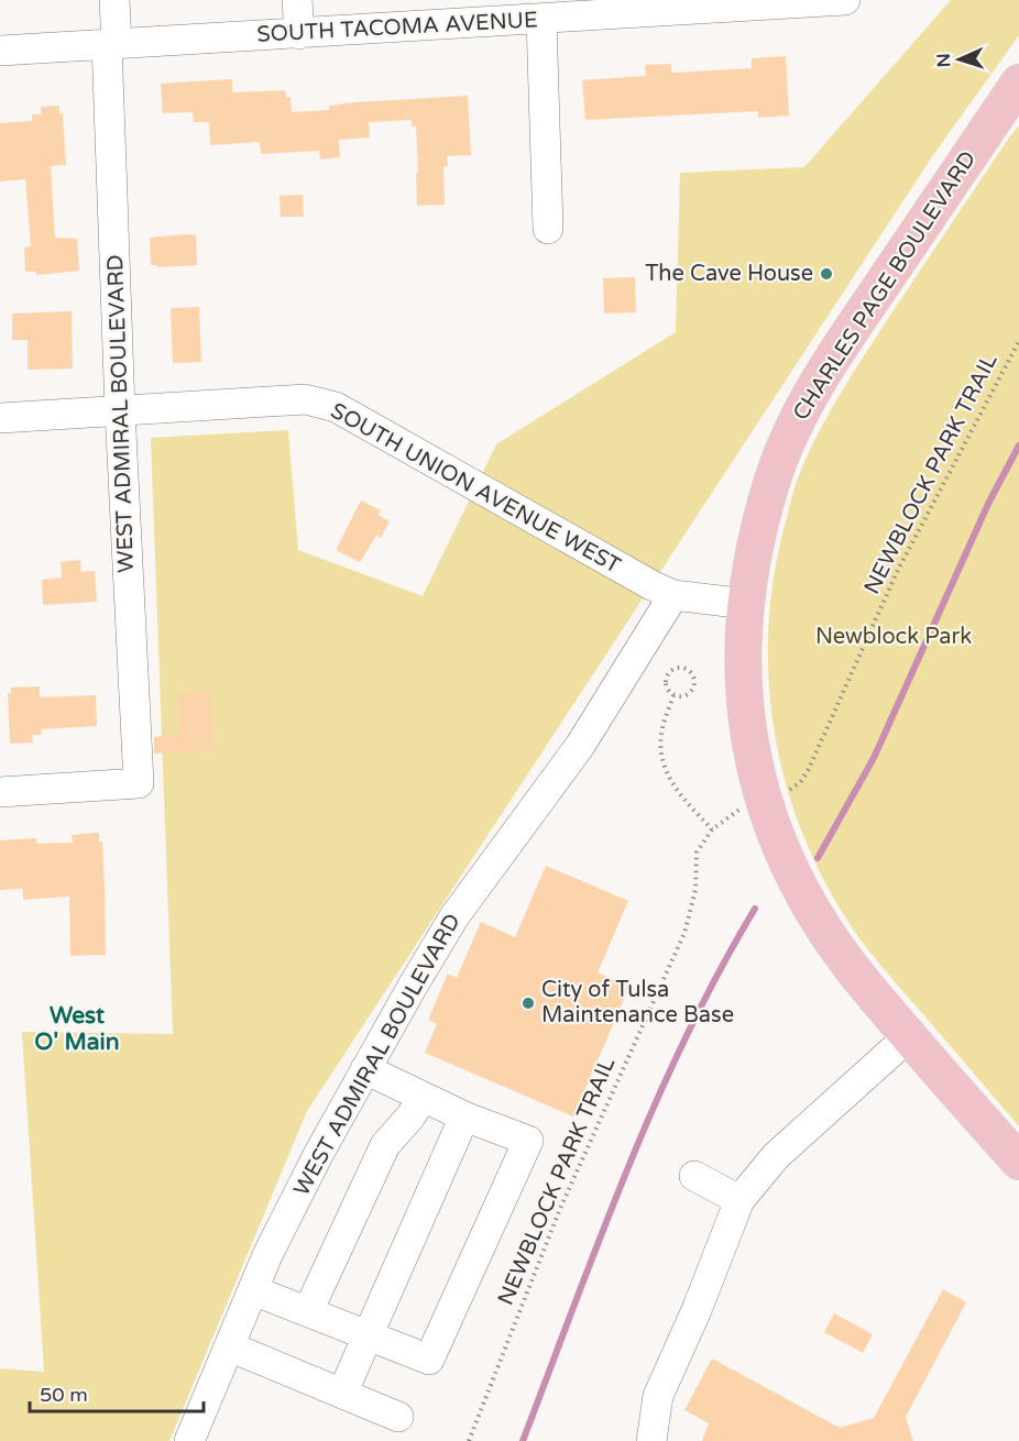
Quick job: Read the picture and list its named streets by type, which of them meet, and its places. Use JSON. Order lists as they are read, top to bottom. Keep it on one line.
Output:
{"streets":{"main road":["CHARLES PAGE BOULEVARD"],"street":["SOUTH TACOMA AVENUE","WEST ADMIRAL BOULEVARD","SOUTH UNION AVENUE WEST"],"path":["NEWBLOCK PARK TRAIL"]},"crossings":[["SOUTH TACOMA AVENUE","WEST ADMIRAL BOULEVARD"],["CHARLES PAGE BOULEVARD","SOUTH UNION AVENUE WEST"],["WEST ADMIRAL BOULEVARD","SOUTH UNION AVENUE WEST"]],"districts":["West O' Main"],"parks":["Newblock Park"],"places":["The Cave House","City of Tulsa Maintenance Base"],"scale_bar":"50 m","north":"left"}
